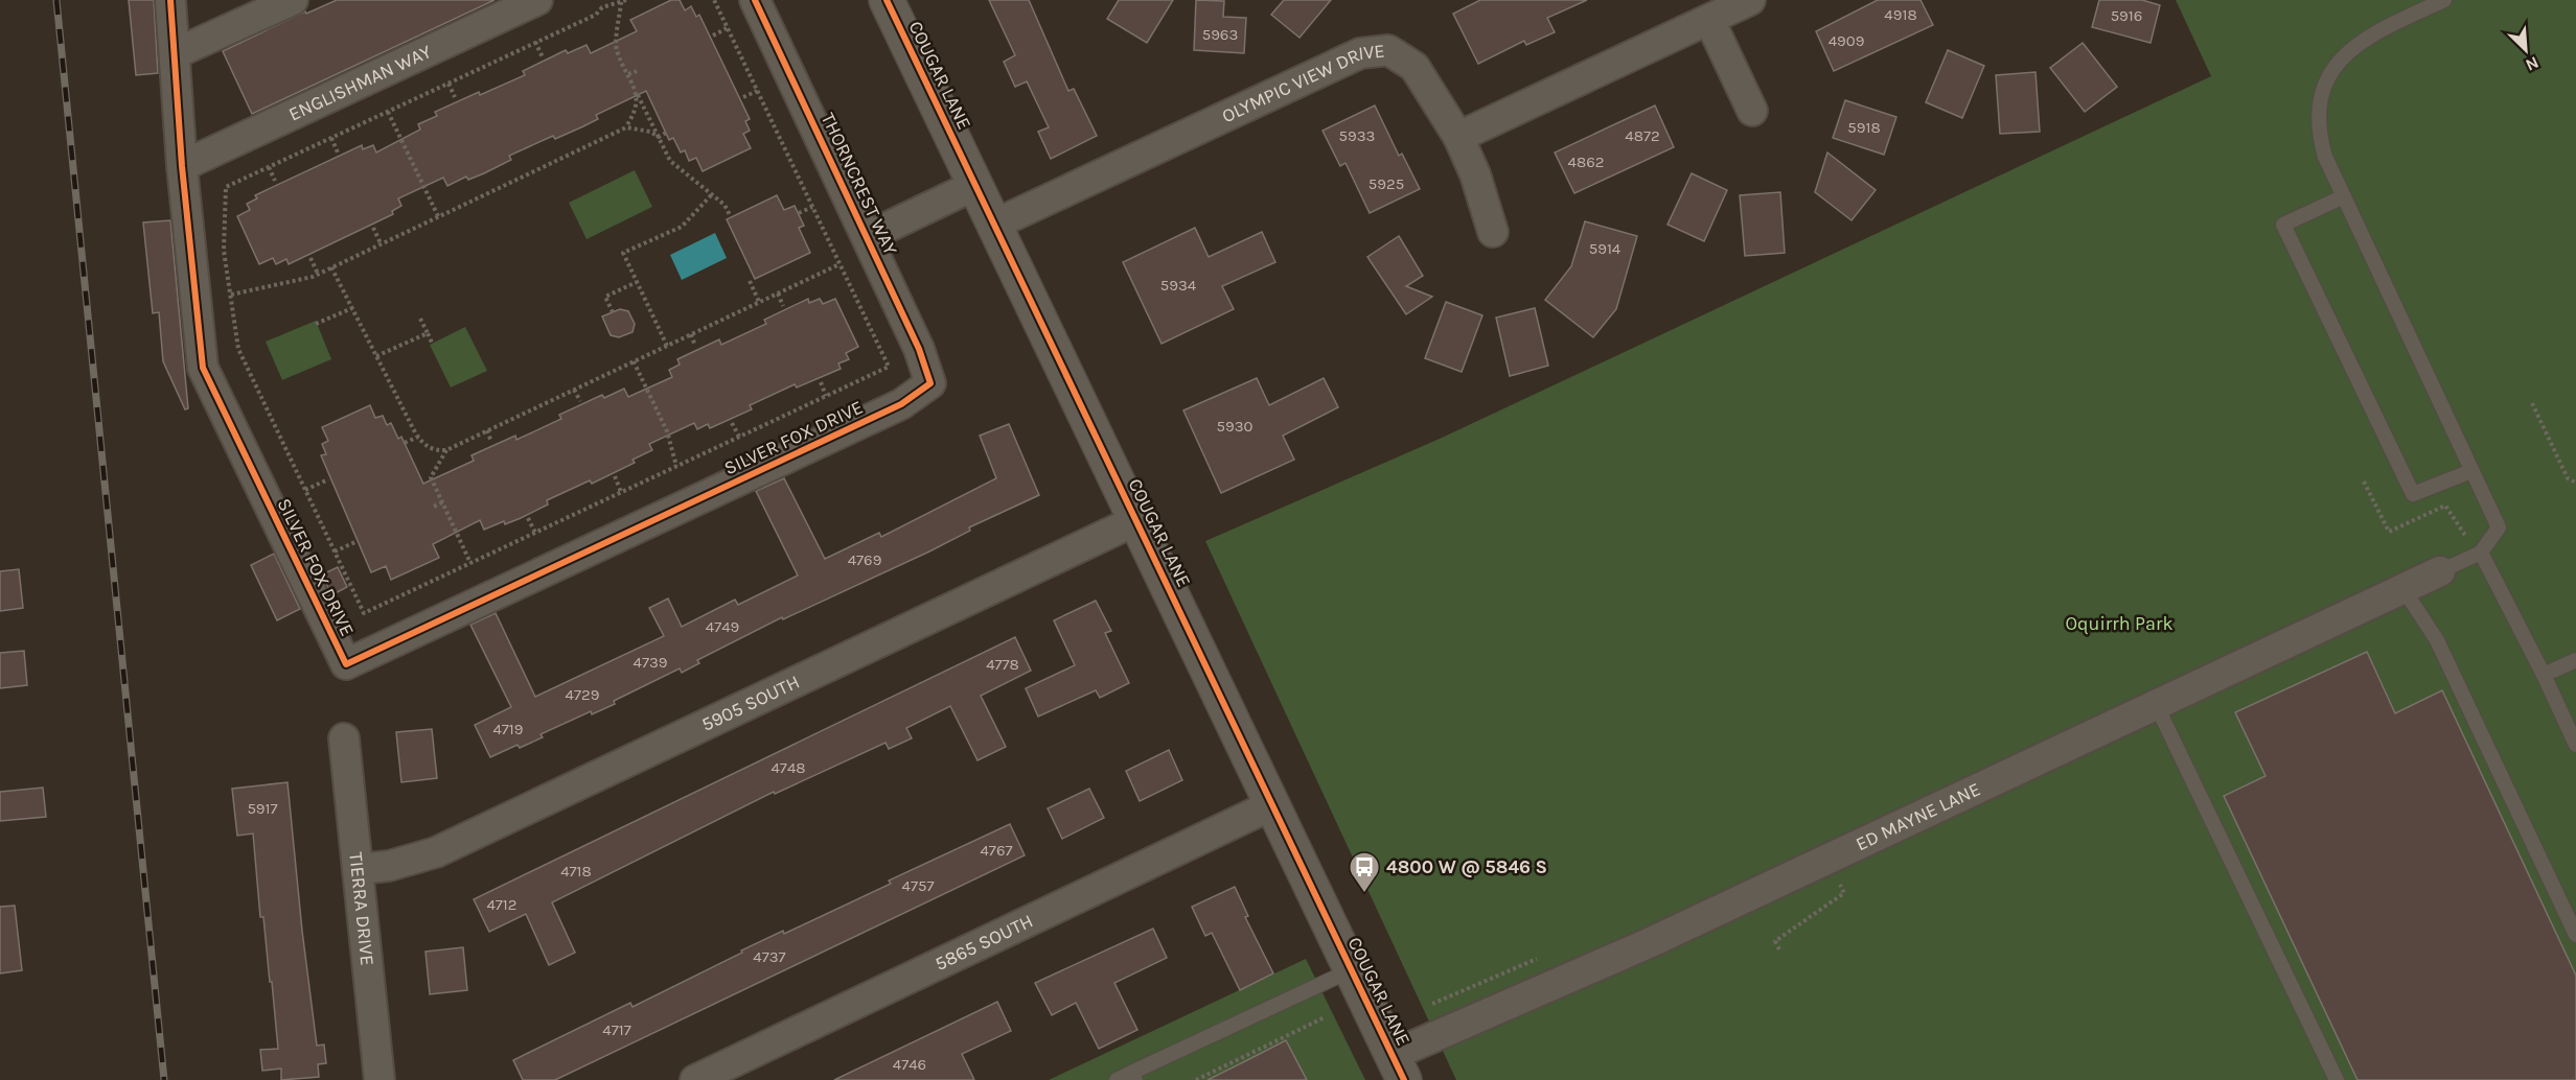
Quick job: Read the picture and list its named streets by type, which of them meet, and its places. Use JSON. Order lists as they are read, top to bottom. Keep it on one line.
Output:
{"streets":{"main road":["COUGAR LANE"],"street":["ENGLISHMAN WAY","OLYMPIC VIEW DRIVE","THORNCREST WAY","SILVER FOX DRIVE","5905 SOUTH","ED MAYNE LANE","TIERRA DRIVE","5865 SOUTH"]},"crossings":[["COUGAR LANE","OLYMPIC VIEW DRIVE"],["COUGAR LANE","THORNCREST WAY"],["COUGAR LANE","5905 SOUTH"],["COUGAR LANE","ED MAYNE LANE"],["COUGAR LANE","5865 SOUTH"],["ENGLISHMAN WAY","SILVER FOX DRIVE"],["THORNCREST WAY","SILVER FOX DRIVE"],["5905 SOUTH","TIERRA DRIVE"]],"parks":["Oquirrh Park"],"places":{"bus stop":["4800 W @ 5846 S"]},"house_numbers":["4918","5916","5963","4909","5918","5933","4872","4862","5925","5914","5934","5930","4769","4749","4739","4778","4729","4719","4748","5917","4767","4718","4757","4712","4737","4717","4746"],"north":"bottom right"}
